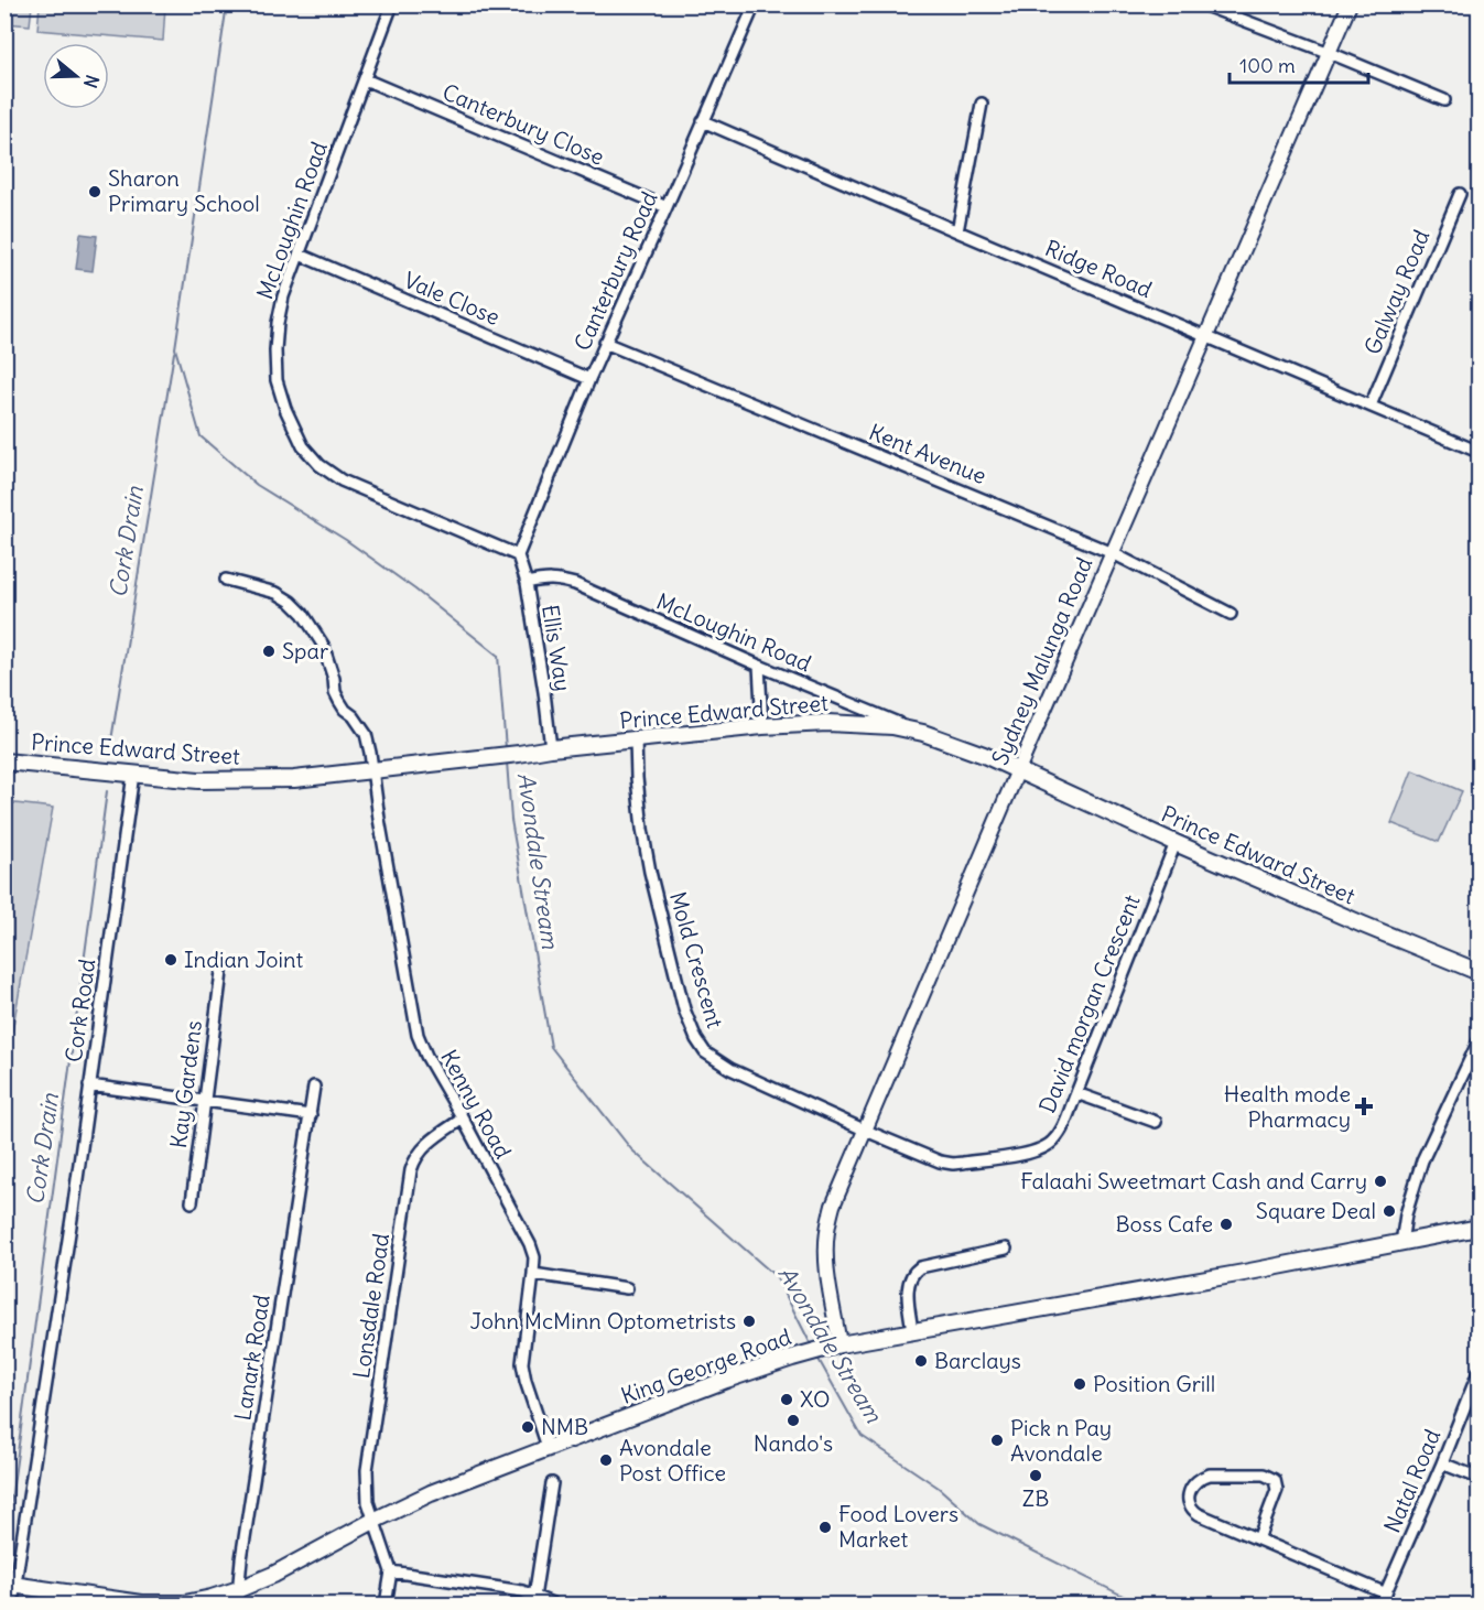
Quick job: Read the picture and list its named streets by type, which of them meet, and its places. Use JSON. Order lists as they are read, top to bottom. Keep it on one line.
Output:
{"streets":{"main road":["Prince Edward Street","King George Road"],"street":["Canterbury Close","McLoughin Road","Ridge Road","Canterbury Road","Galway Road","Vale Close","Kent Avenue","Ellis Way","Sydney Malunga Road","Mold Crescent","David morgan Crescent","Cork Road","Kay Gardens","Kenny Road","Lonsdale Road","Lanark Road","Natal Road"]},"crossings":[["Canterbury Close","McLoughin Road"],["Canterbury Close","Canterbury Road"],["McLoughin Road","Canterbury Road"],["McLoughin Road","Vale Close"],["McLoughin Road","Ellis Way"],["McLoughin Road","Prince Edward Street"],["Ridge Road","Canterbury Road"],["Ridge Road","Galway Road"],["Ridge Road","Sydney Malunga Road"],["Canterbury Road","Vale Close"],["Canterbury Road","Kent Avenue"],["Canterbury Road","Ellis Way"],["Kent Avenue","Sydney Malunga Road"],["Ellis Way","Prince Edward Street"],["Sydney Malunga Road","Prince Edward Street"],["Sydney Malunga Road","Mold Crescent"],["Sydney Malunga Road","David morgan Crescent"],["Sydney Malunga Road","King George Road"],["Prince Edward Street","Mold Crescent"],["Prince Edward Street","David morgan Crescent"],["Prince Edward Street","Cork Road"],["Prince Edward Street","Kenny Road"],["Mold Crescent","David morgan Crescent"],["Cork Road","King George Road"],["Kenny Road","Lonsdale Road"],["Kenny Road","King George Road"],["Lonsdale Road","King George Road"],["Lanark Road","King George Road"]],"water":["Cork Drain","Avondale Stream"],"places":{"other":["Sharon Primary School","Spar","Indian Joint","Falaahi Sweetmart Cash and Carry","Square Deal","Boss Cafe","John McMinn Optometrists","Barclays","Position Grill","XO","Nando's","NMB","Pick n Pay Avondale","Avondale Post Office","ZB","Food Lovers Market"],"health":["Health mode Pharmacy"]},"scale_bar":"100 m","north":"right"}
